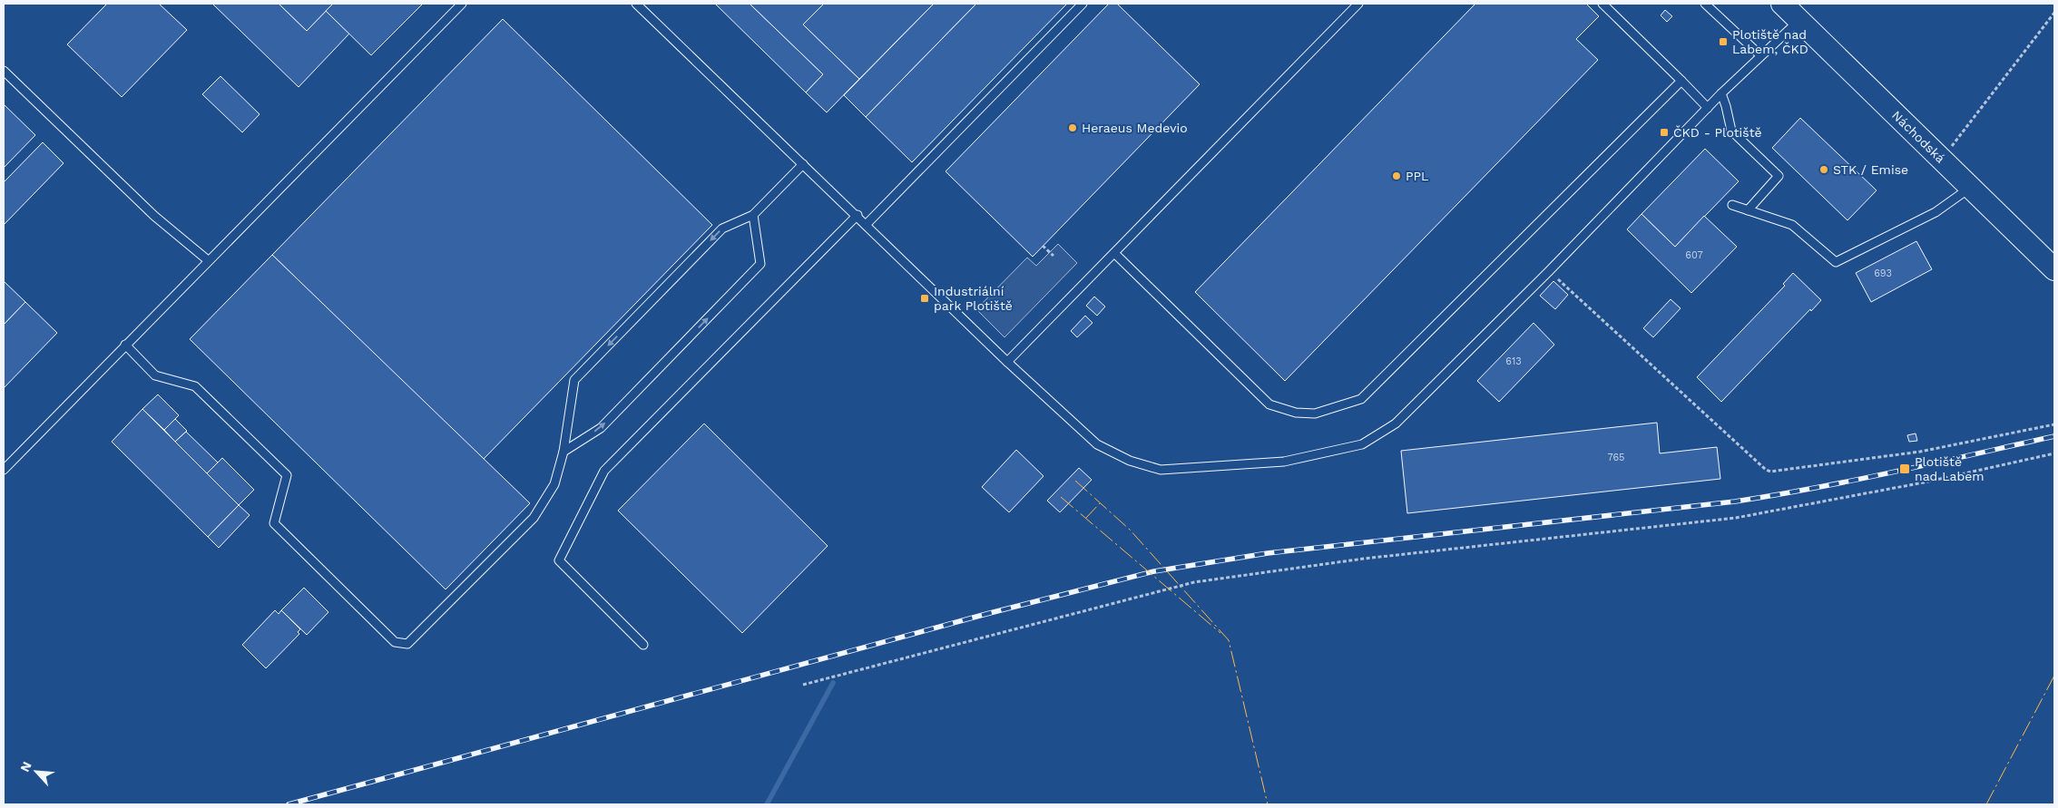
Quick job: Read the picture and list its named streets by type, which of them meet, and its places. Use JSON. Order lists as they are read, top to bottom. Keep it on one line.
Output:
{"streets":{"main road":["Náchodská"]},"places":{"transit":["Plotiště nad Labem, ČKD","ČKD - Plotiště","Industriální park Plotiště","Plotiště nad Labem"],"other":["Heraeus Medevio","STK / Emise","PPL"]},"house_numbers":["607","693","613","765"],"north":"top left"}
